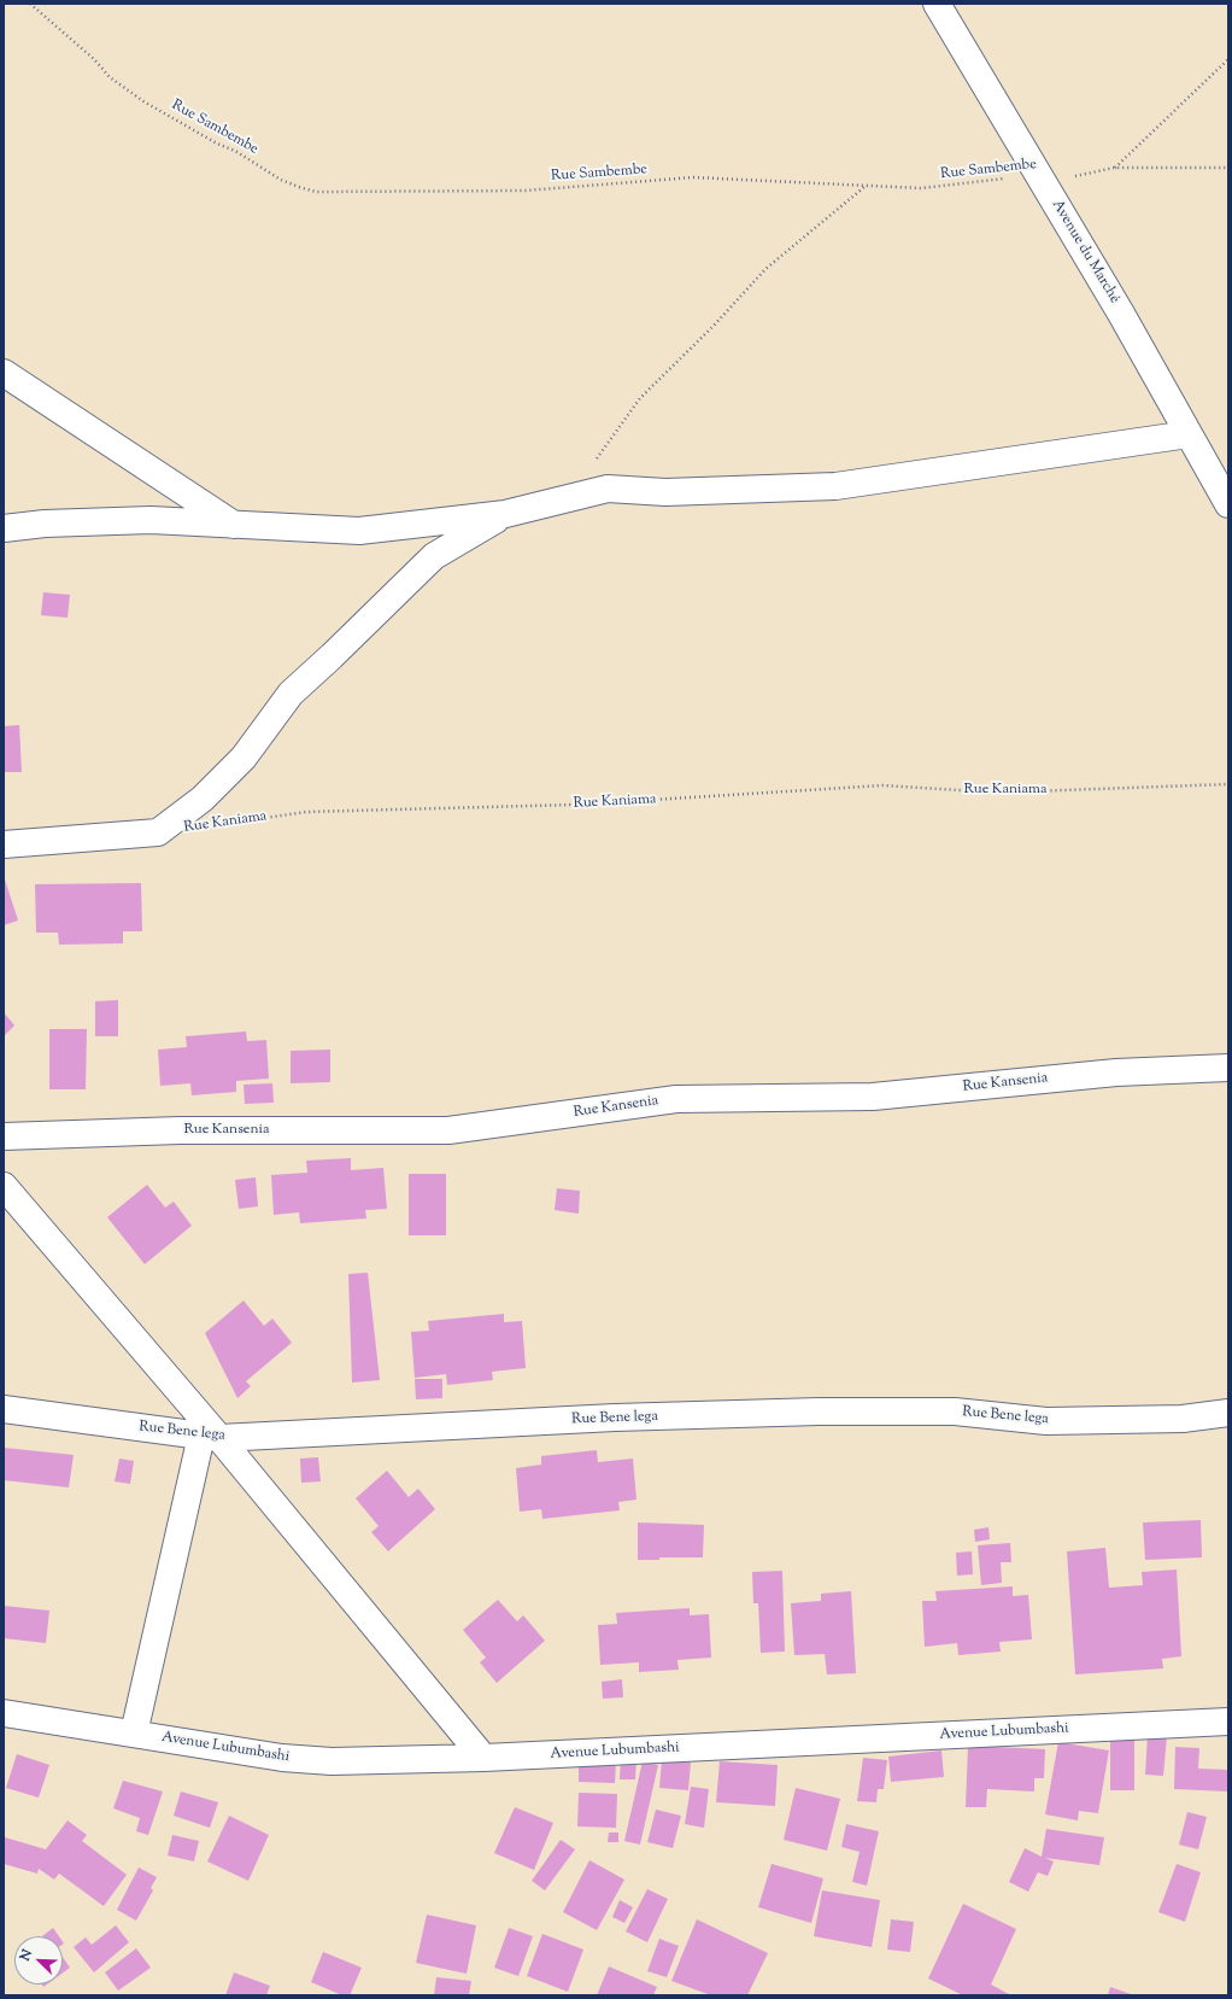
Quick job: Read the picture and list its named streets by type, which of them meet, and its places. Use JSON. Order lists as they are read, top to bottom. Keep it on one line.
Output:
{"streets":{"street":["Avenue du Marché","Rue Kansenia","Rue Bene lega","Avenue Lubumbashi"],"path":["Rue Sambembe","Rue Kaniama"]},"crossings":[["Rue Sambembe","Avenue du Marché"]],"north":"top left"}
